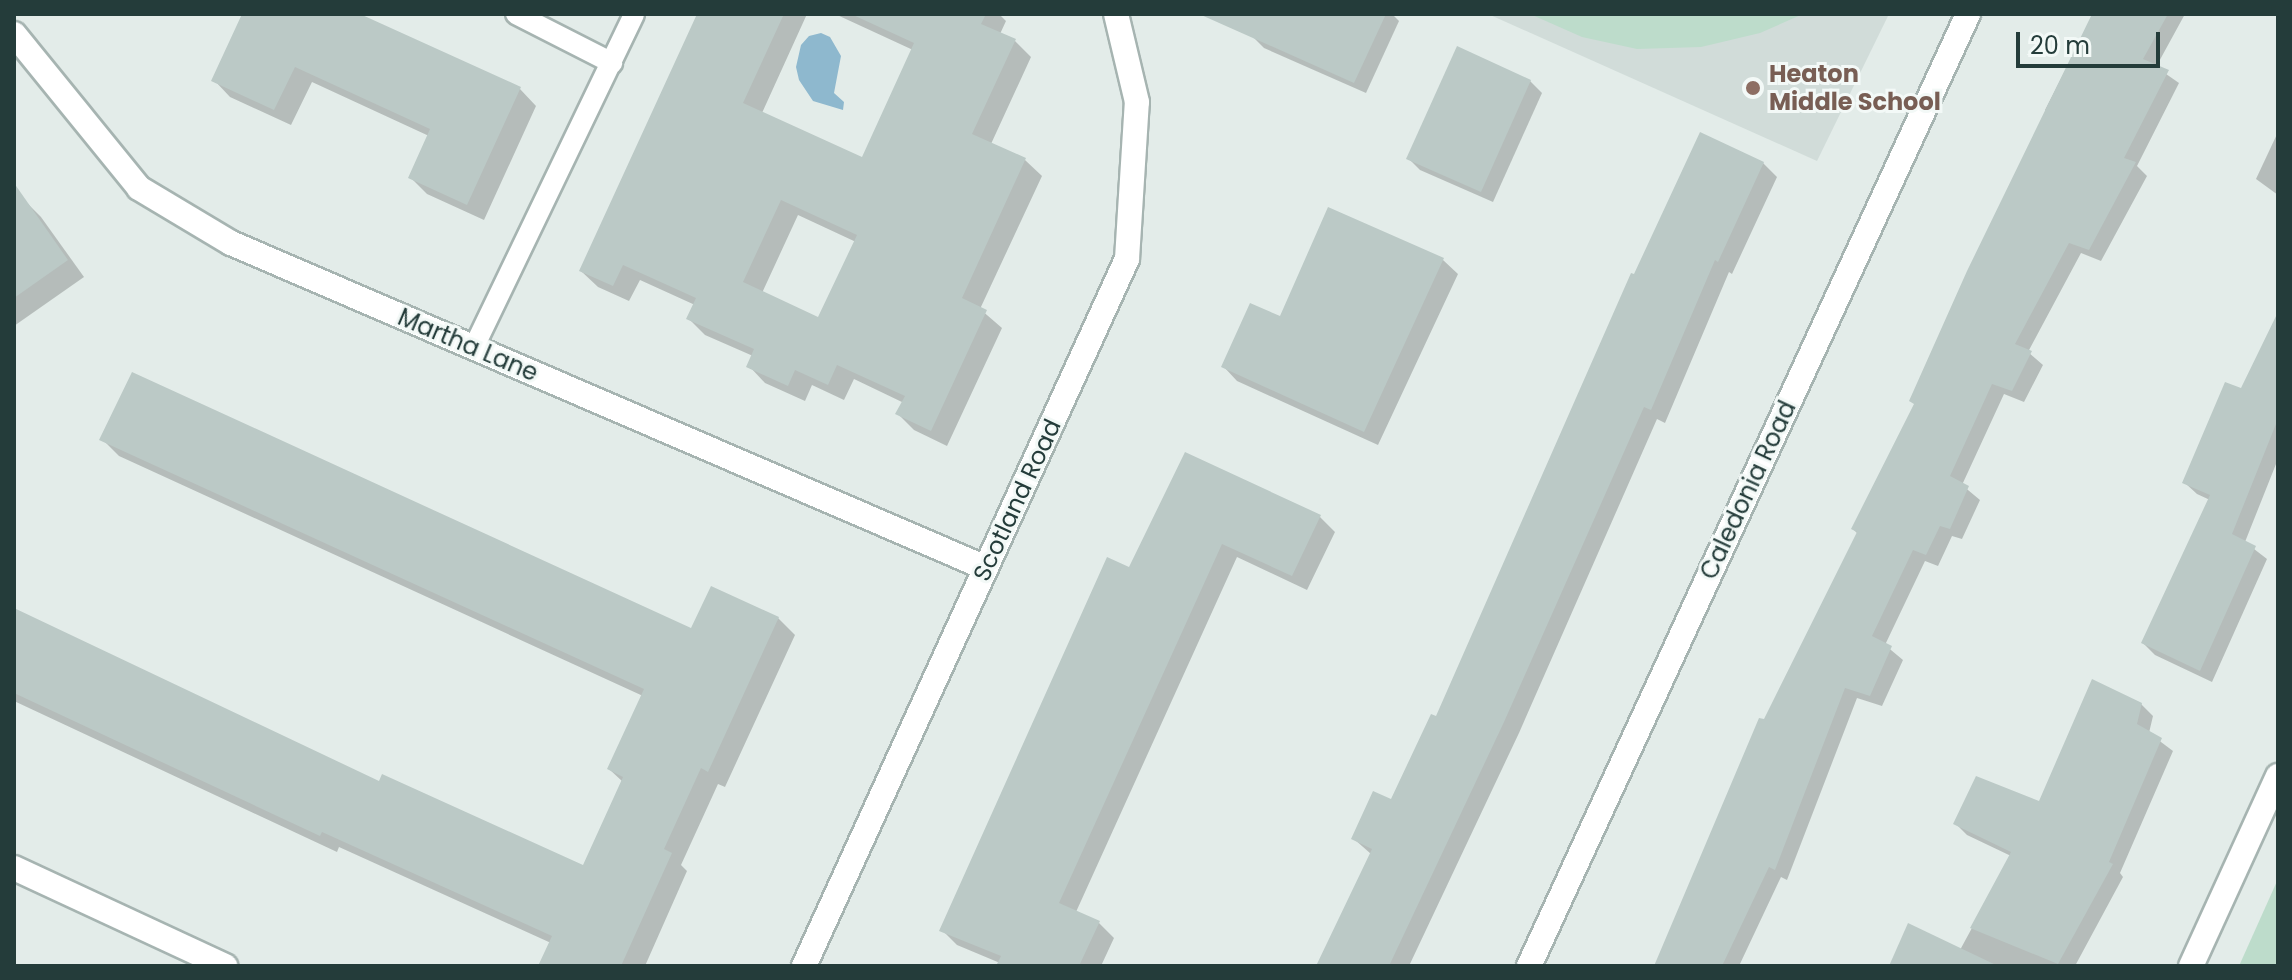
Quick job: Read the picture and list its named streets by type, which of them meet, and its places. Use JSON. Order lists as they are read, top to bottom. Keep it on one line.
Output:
{"streets":{"street":["Martha Lane","Caledonia Road","Scotland Road"]},"crossings":[["Martha Lane","Scotland Road"]],"places":["Heaton Middle School"],"scale_bar":"20 m"}
